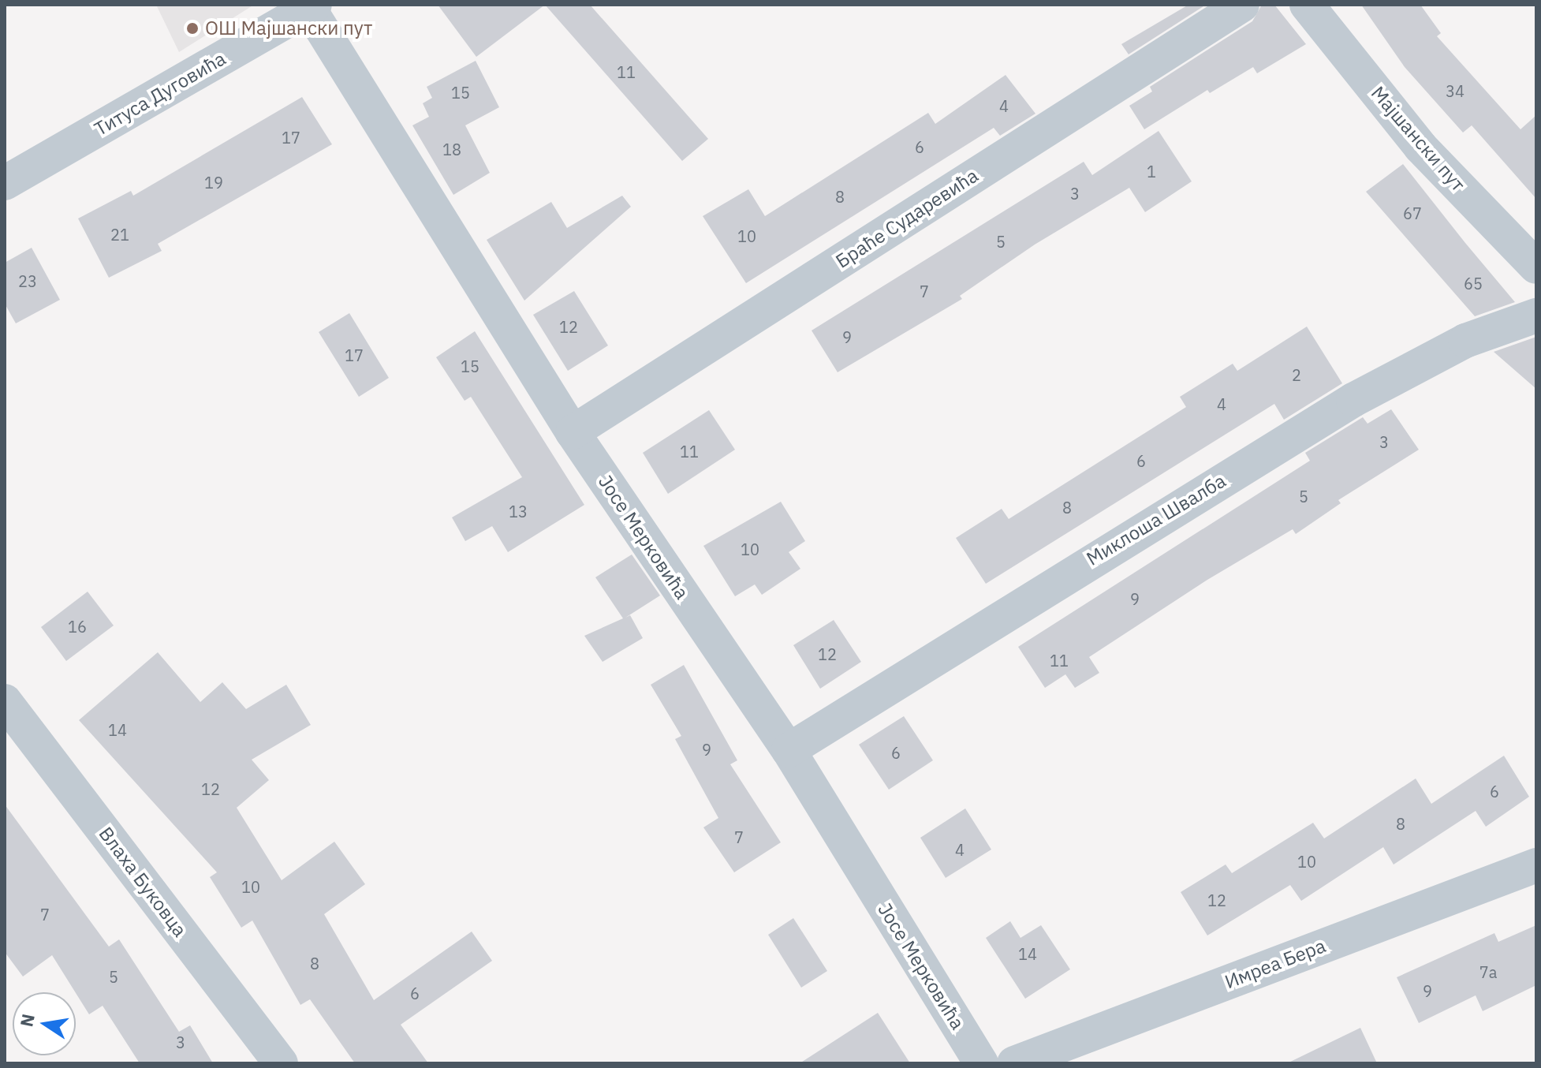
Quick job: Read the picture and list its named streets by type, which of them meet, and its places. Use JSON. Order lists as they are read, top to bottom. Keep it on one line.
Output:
{"streets":{"street":["Титуса Дуговића","Мајшански пут","Браће Сударевића","Миклоша Швалба","Јосе Мерковића","Влаха Буковца","Имреа Бера"]},"crossings":[["Титуса Дуговића","Јосе Мерковића"],["Браће Сударевића","Јосе Мерковића"],["Миклоша Швалба","Јосе Мерковића"]],"places":["ОШ Мајшански пут"],"house_numbers":["11","34","15","4","17","6","18","1","19","3","8","67","21","10","5","23","65","7","12","9","17","15","2","4","3","11","6","5","8","13","10","9","16","12","11","14","9","6","12","6","8","7","4","10","10","12","7","14","8","7a","5","9","6","3"],"north":"left"}
